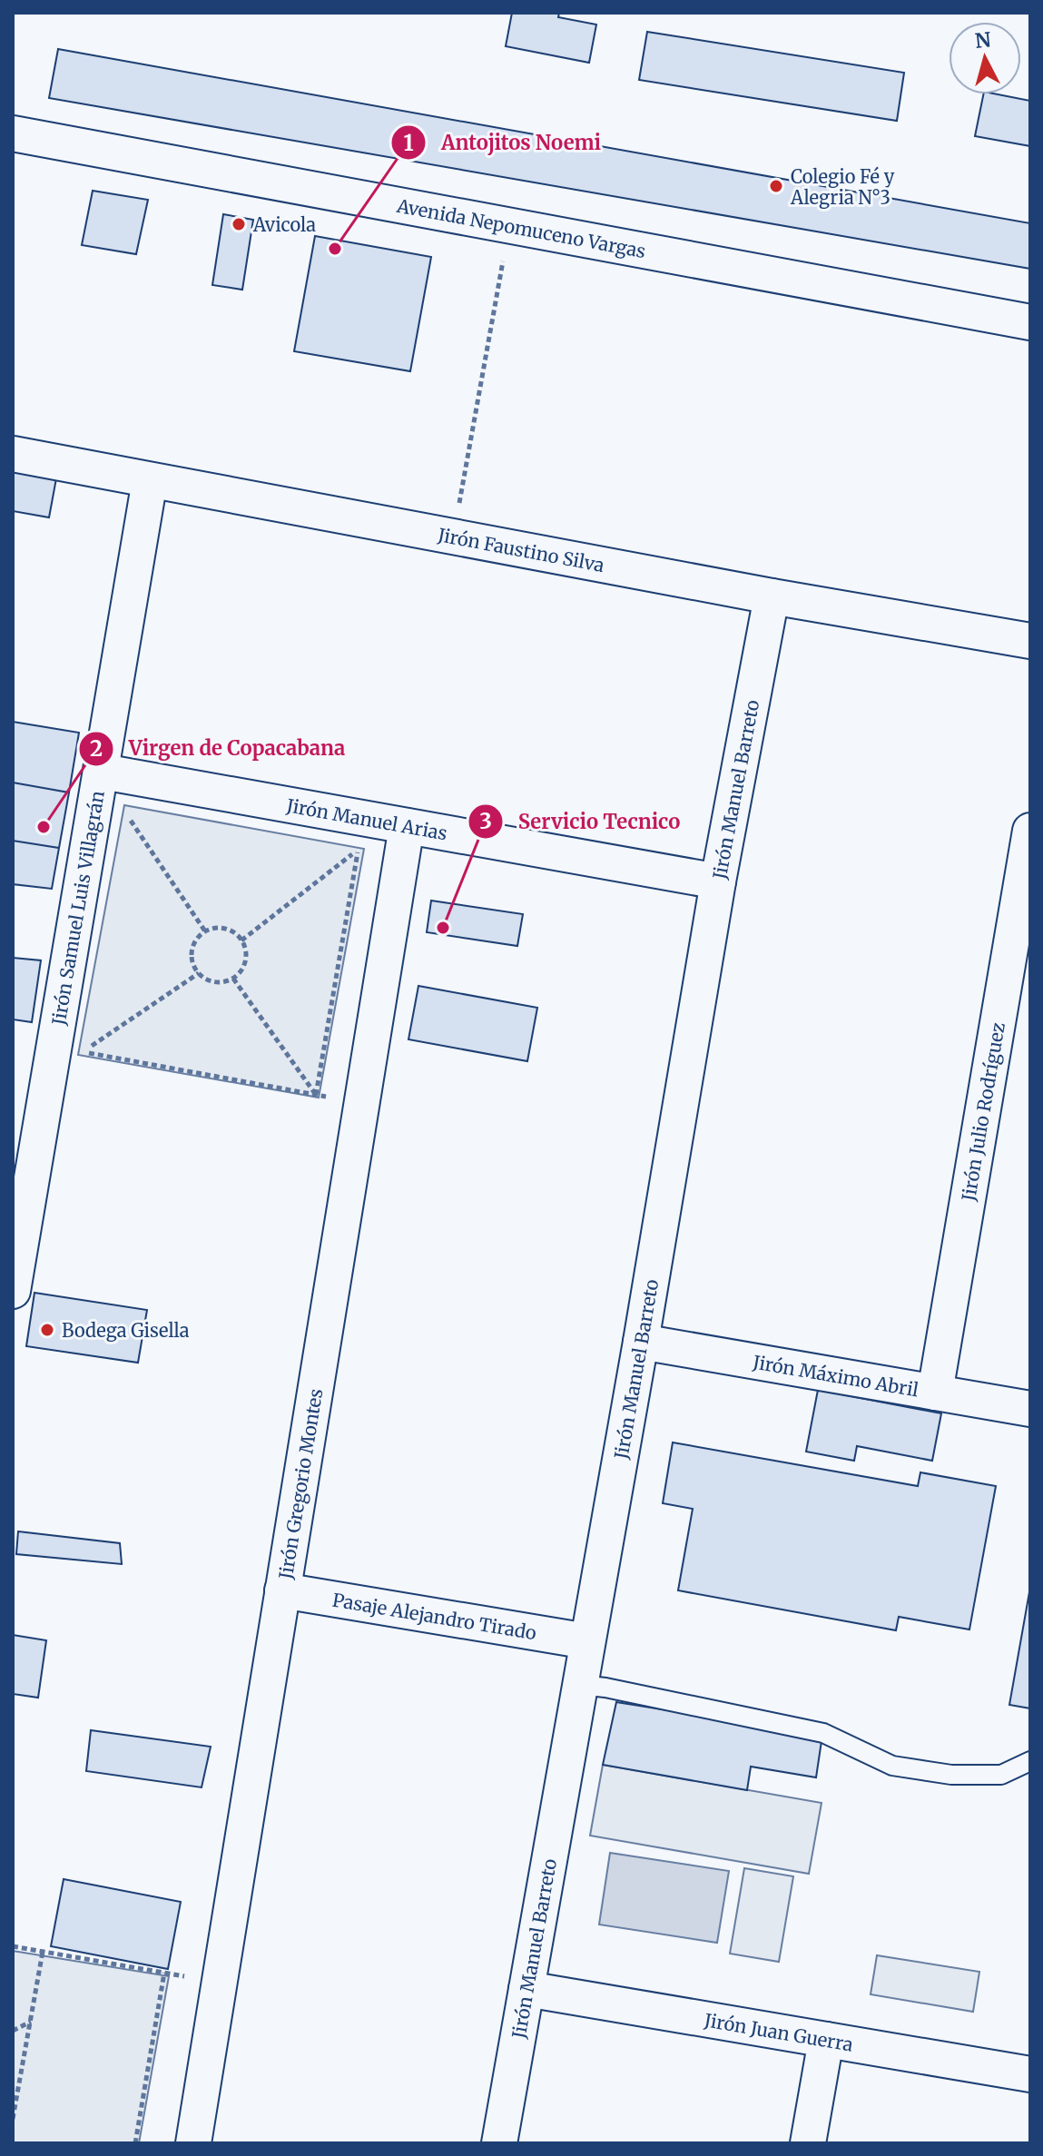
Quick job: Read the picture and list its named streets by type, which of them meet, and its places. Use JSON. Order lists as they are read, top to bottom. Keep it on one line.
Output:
{"streets":{"street":["Avenida Nepomuceno Vargas","Jirón Faustino Silva","Jirón Manuel Barreto","Jirón Manuel Arias","Jirón Samuel Luis Villagrán","Jirón Julio Rodríguez","Jirón Máximo Abril","Jirón Gregorio Montes","Pasaje Alejandro Tirado","Jirón Juan Guerra"]},"crossings":[["Jirón Faustino Silva","Jirón Manuel Barreto"],["Jirón Faustino Silva","Jirón Samuel Luis Villagrán"],["Jirón Manuel Barreto","Jirón Manuel Arias"],["Jirón Manuel Barreto","Jirón Máximo Abril"],["Jirón Manuel Barreto","Pasaje Alejandro Tirado"],["Jirón Manuel Barreto","Jirón Juan Guerra"],["Jirón Manuel Arias","Jirón Samuel Luis Villagrán"],["Jirón Manuel Arias","Jirón Gregorio Montes"],["Jirón Julio Rodríguez","Jirón Máximo Abril"],["Jirón Gregorio Montes","Pasaje Alejandro Tirado"]],"places":["Colegio Fé y Alegria N°3","Avicola","Antojitos Noemi","Virgen de Copacabana","Servicio Tecnico","Bodega Gisella"],"north":"top"}
